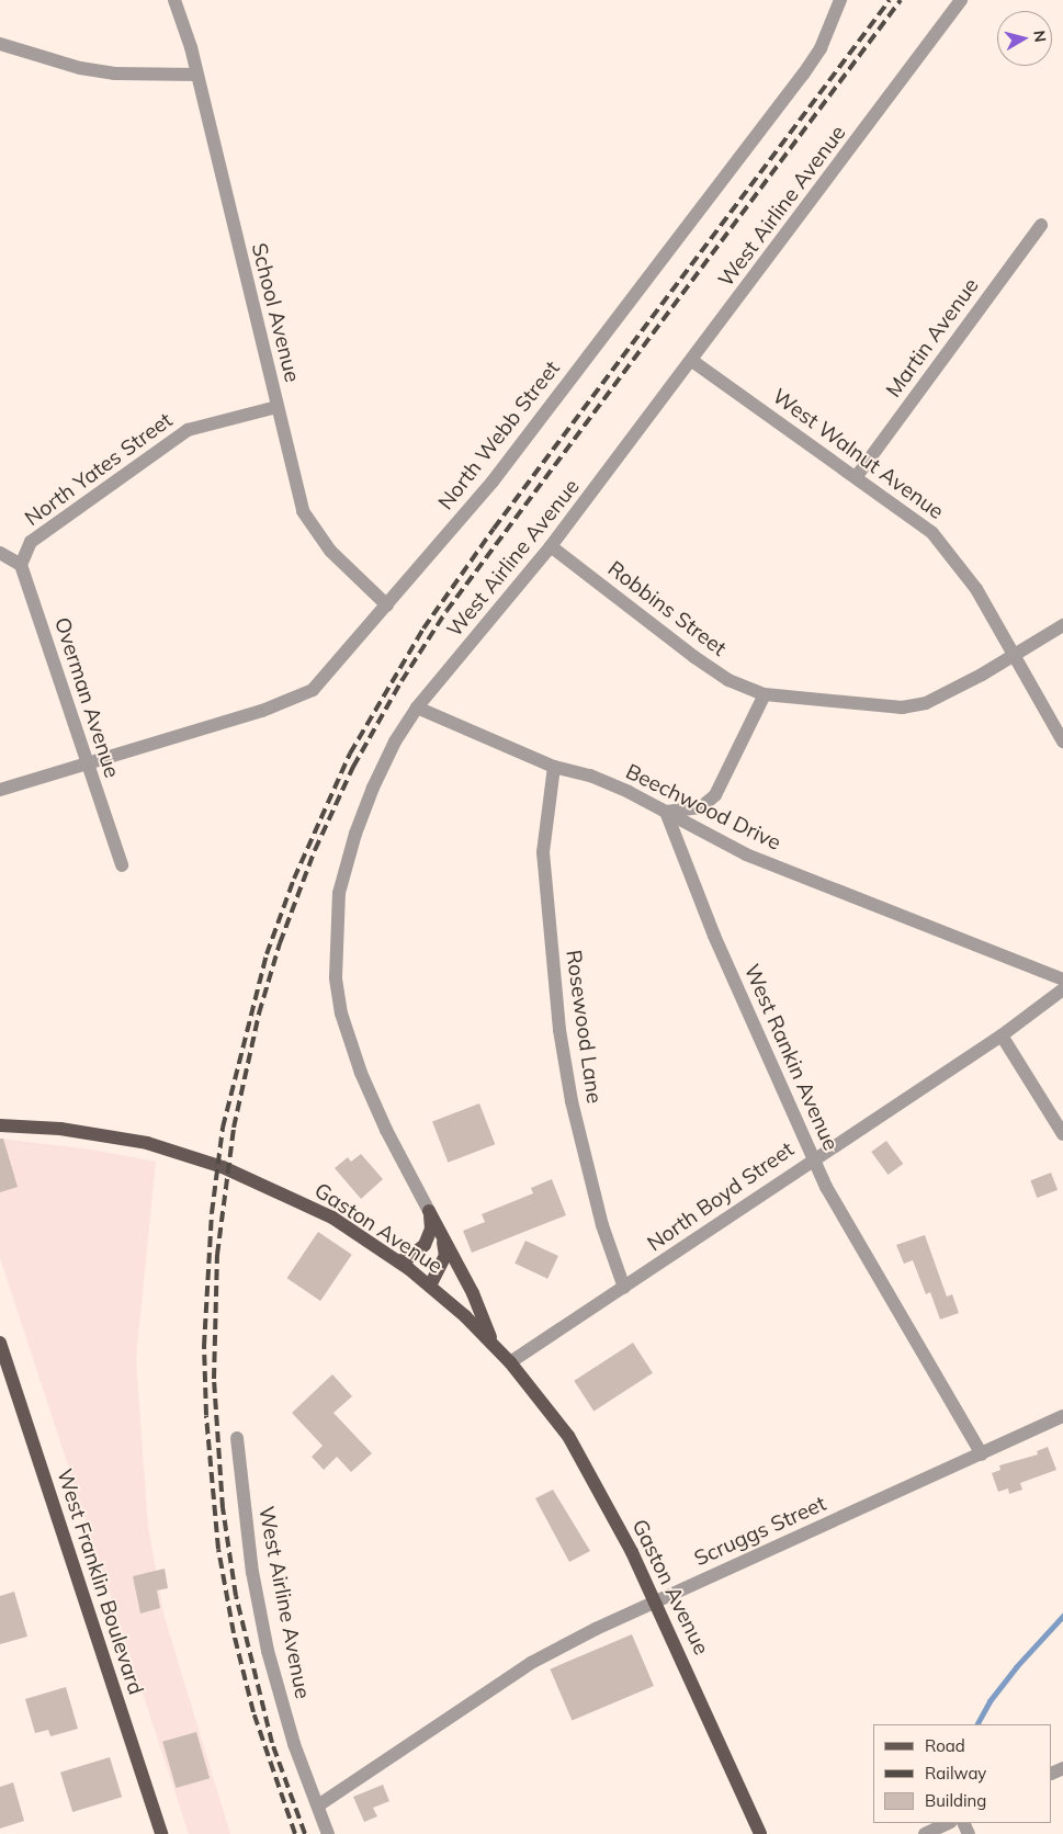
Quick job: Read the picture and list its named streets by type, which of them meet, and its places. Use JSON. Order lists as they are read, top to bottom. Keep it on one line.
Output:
{"streets":{"main road":["Gaston Avenue","West Franklin Boulevard"],"street":["West Airline Avenue","School Avenue","Martin Avenue","North Webb Street","West Walnut Avenue","North Yates Street","Robbins Street","Overman Avenue","Beechwood Drive","Rosewood Lane","West Rankin Avenue","North Boyd Street","Scruggs Street"]},"crossings":[["West Airline Avenue","West Walnut Avenue"],["West Airline Avenue","Robbins Street"],["West Airline Avenue","Beechwood Drive"],["West Airline Avenue","Scruggs Street"],["School Avenue","North Webb Street"],["School Avenue","North Yates Street"],["Martin Avenue","West Walnut Avenue"],["North Webb Street","Overman Avenue"],["West Walnut Avenue","Robbins Street"],["North Yates Street","Overman Avenue"],["Beechwood Drive","Rosewood Lane"],["Beechwood Drive","West Rankin Avenue"],["Rosewood Lane","North Boyd Street"],["West Rankin Avenue","North Boyd Street"],["West Rankin Avenue","Scruggs Street"],["North Boyd Street","Gaston Avenue"],["Gaston Avenue","Scruggs Street"]],"legend":["Road","Railway","Building"],"north":"right"}
